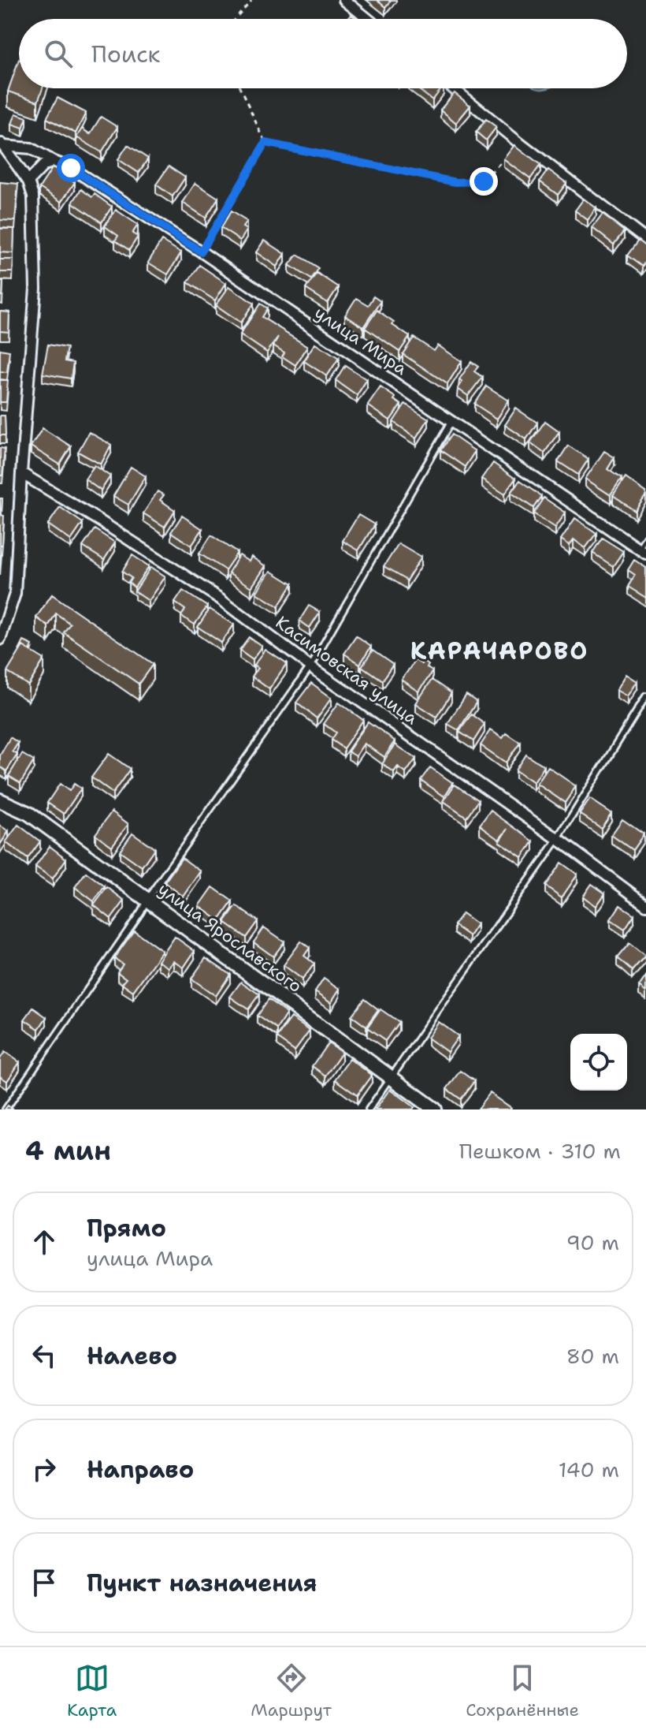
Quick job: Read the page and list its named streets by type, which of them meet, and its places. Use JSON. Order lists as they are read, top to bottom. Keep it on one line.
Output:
{"streets":{"street":["улица Мира","Касимовская улица","улица Ярославского"]},"districts":["КАРАЧАРОВО"],"page":{"search":"Поиск","heading":["4 мин","Пешком · 310 m"],"list":[["Прямо","улица Мира","90 m"],["Налево","80 m"],["Направо","140 m"],"Пункт назначения"],"nav":["Карта","Маршрут","Сохранённые"]}}
